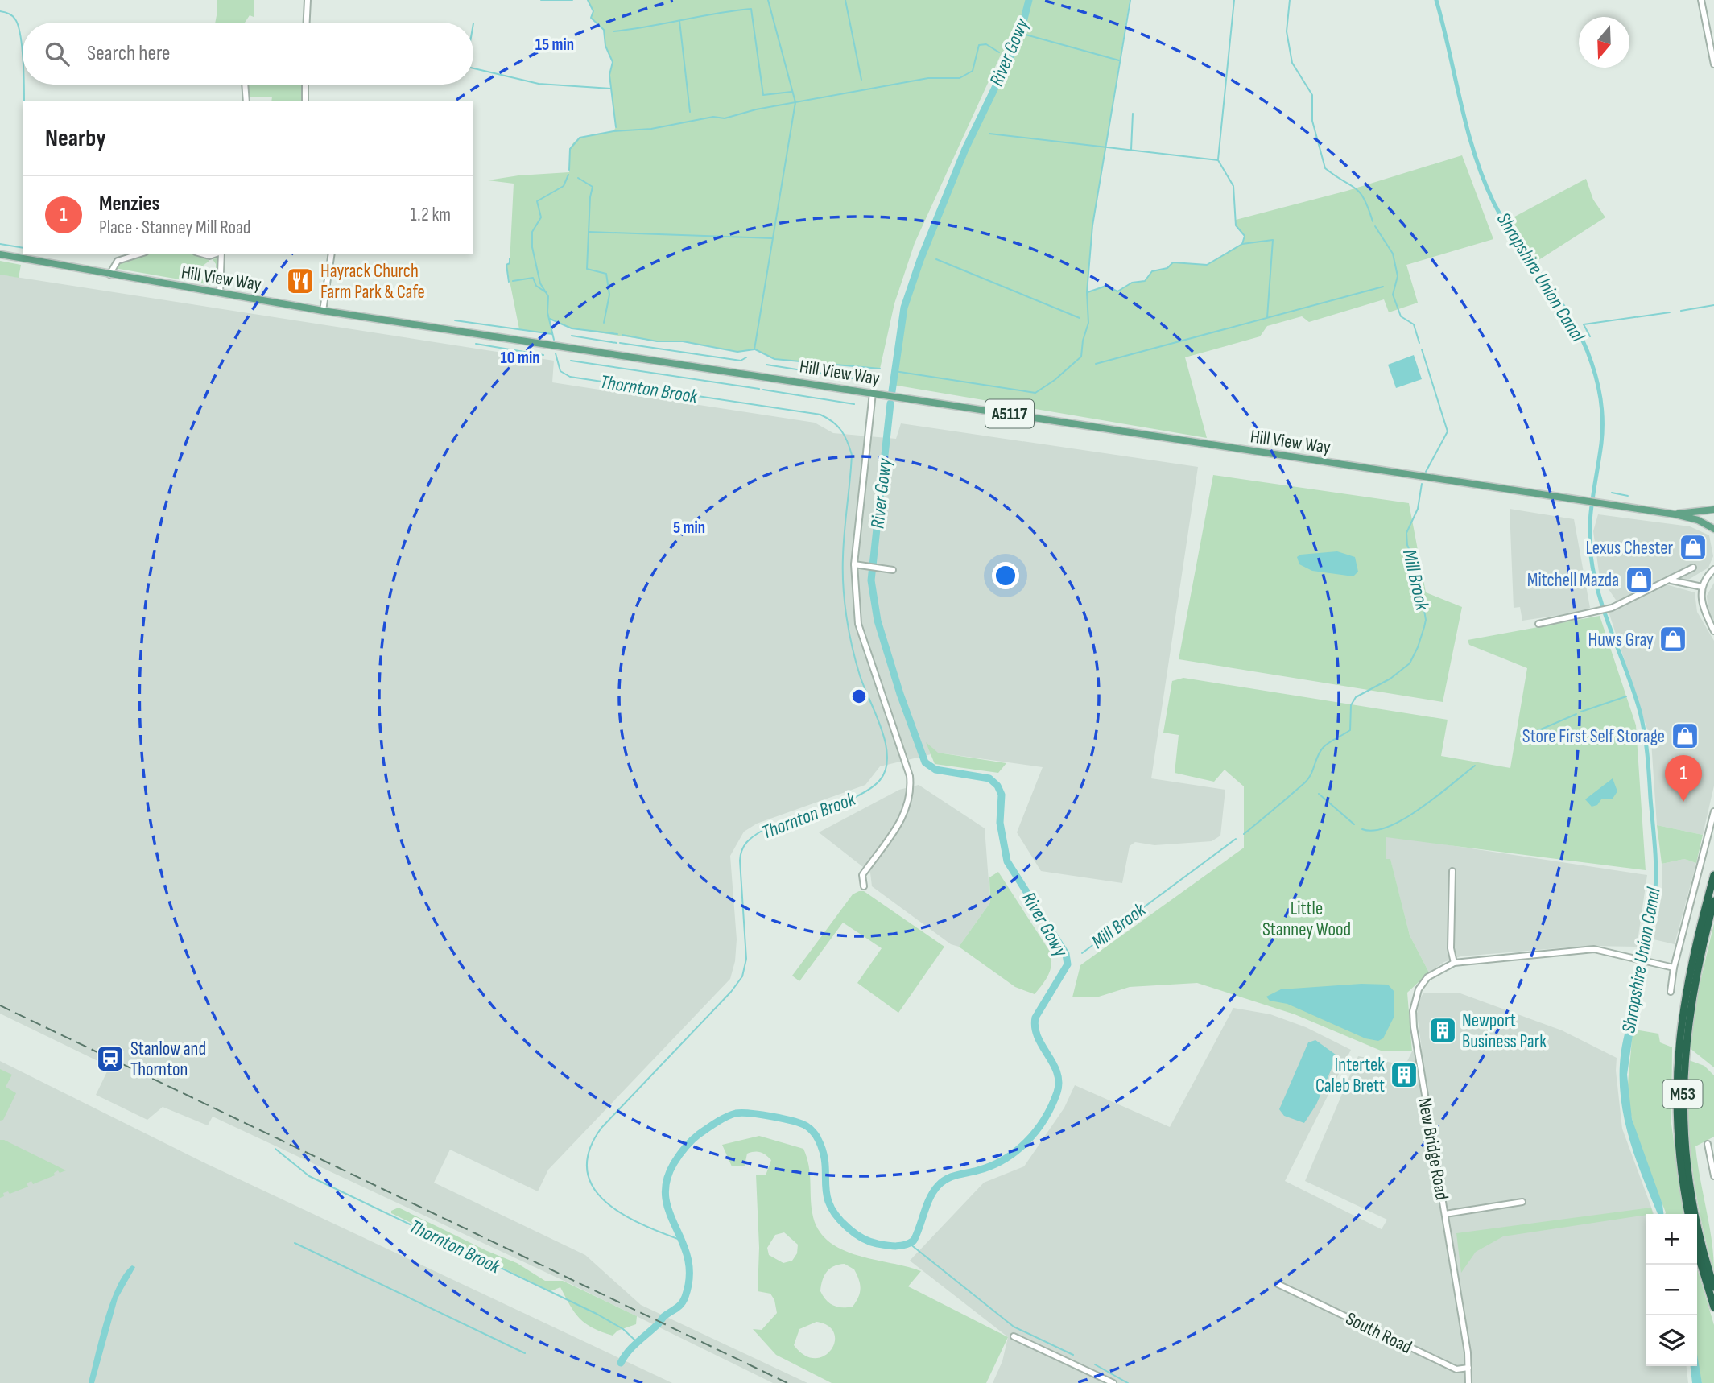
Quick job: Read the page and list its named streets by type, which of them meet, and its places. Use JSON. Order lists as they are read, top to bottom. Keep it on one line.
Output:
{"streets":{"highway":["M53"],"main road":["Hill View Way","A5117"],"street":["New Bridge Road","South Road"]},"crossings":[["New Bridge Road","South Road"]],"water":["River Gowy","Shropshire Union Canal","Thornton Brook","Mill Brook"],"parks":["Little Stanney Wood"],"places":{"restaurant":["Hayrack Church Farm Park & Cafe"],"shop":["Lexus Chester","Mitchell Mazda","Huws Gray","Store First Self Storage"],"building":["Newport Business Park","Intertek Caleb Brett"],"station":["Stanlow and Thornton"]},"north":"bottom","page":{"search":"Search here","heading":"Nearby","list":[{"mark":"1","name":"Menzies","note":"Place · Stanney Mill Road","value":"1.2 km"}],"pins":"1","map_buttons":["+","−"]},"rings":["15 min","10 min","5 min"]}
